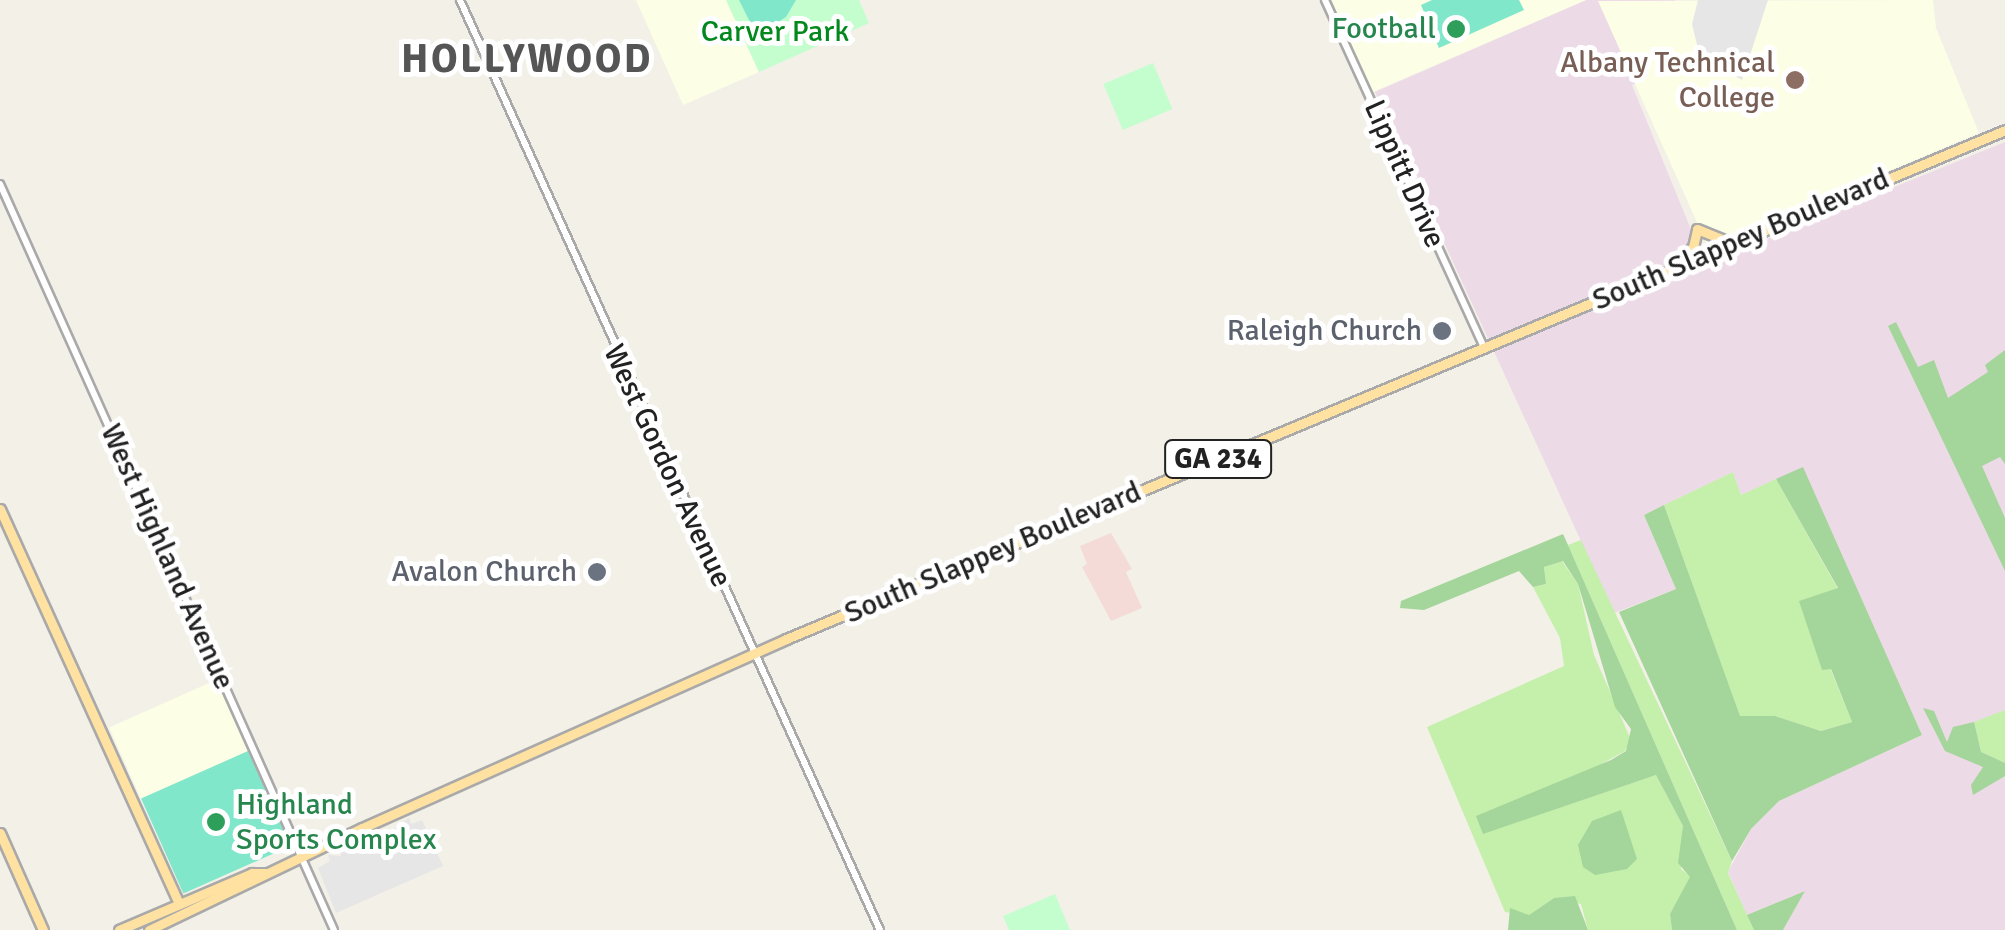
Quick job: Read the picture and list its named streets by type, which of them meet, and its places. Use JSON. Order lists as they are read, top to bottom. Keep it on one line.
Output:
{"streets":{"main road":["South Slappey Boulevard","GA 234"],"street":["Lippitt Drive","West Gordon Avenue","West Highland Avenue"]},"crossings":[["Lippitt Drive","South Slappey Boulevard"],["South Slappey Boulevard","West Gordon Avenue"],["South Slappey Boulevard","West Highland Avenue"]],"districts":["HOLLYWOOD"],"parks":["Carver Park"],"places":["Football","Albany Technical College","Raleigh Church","Avalon Church","Highland Sports Complex"]}
